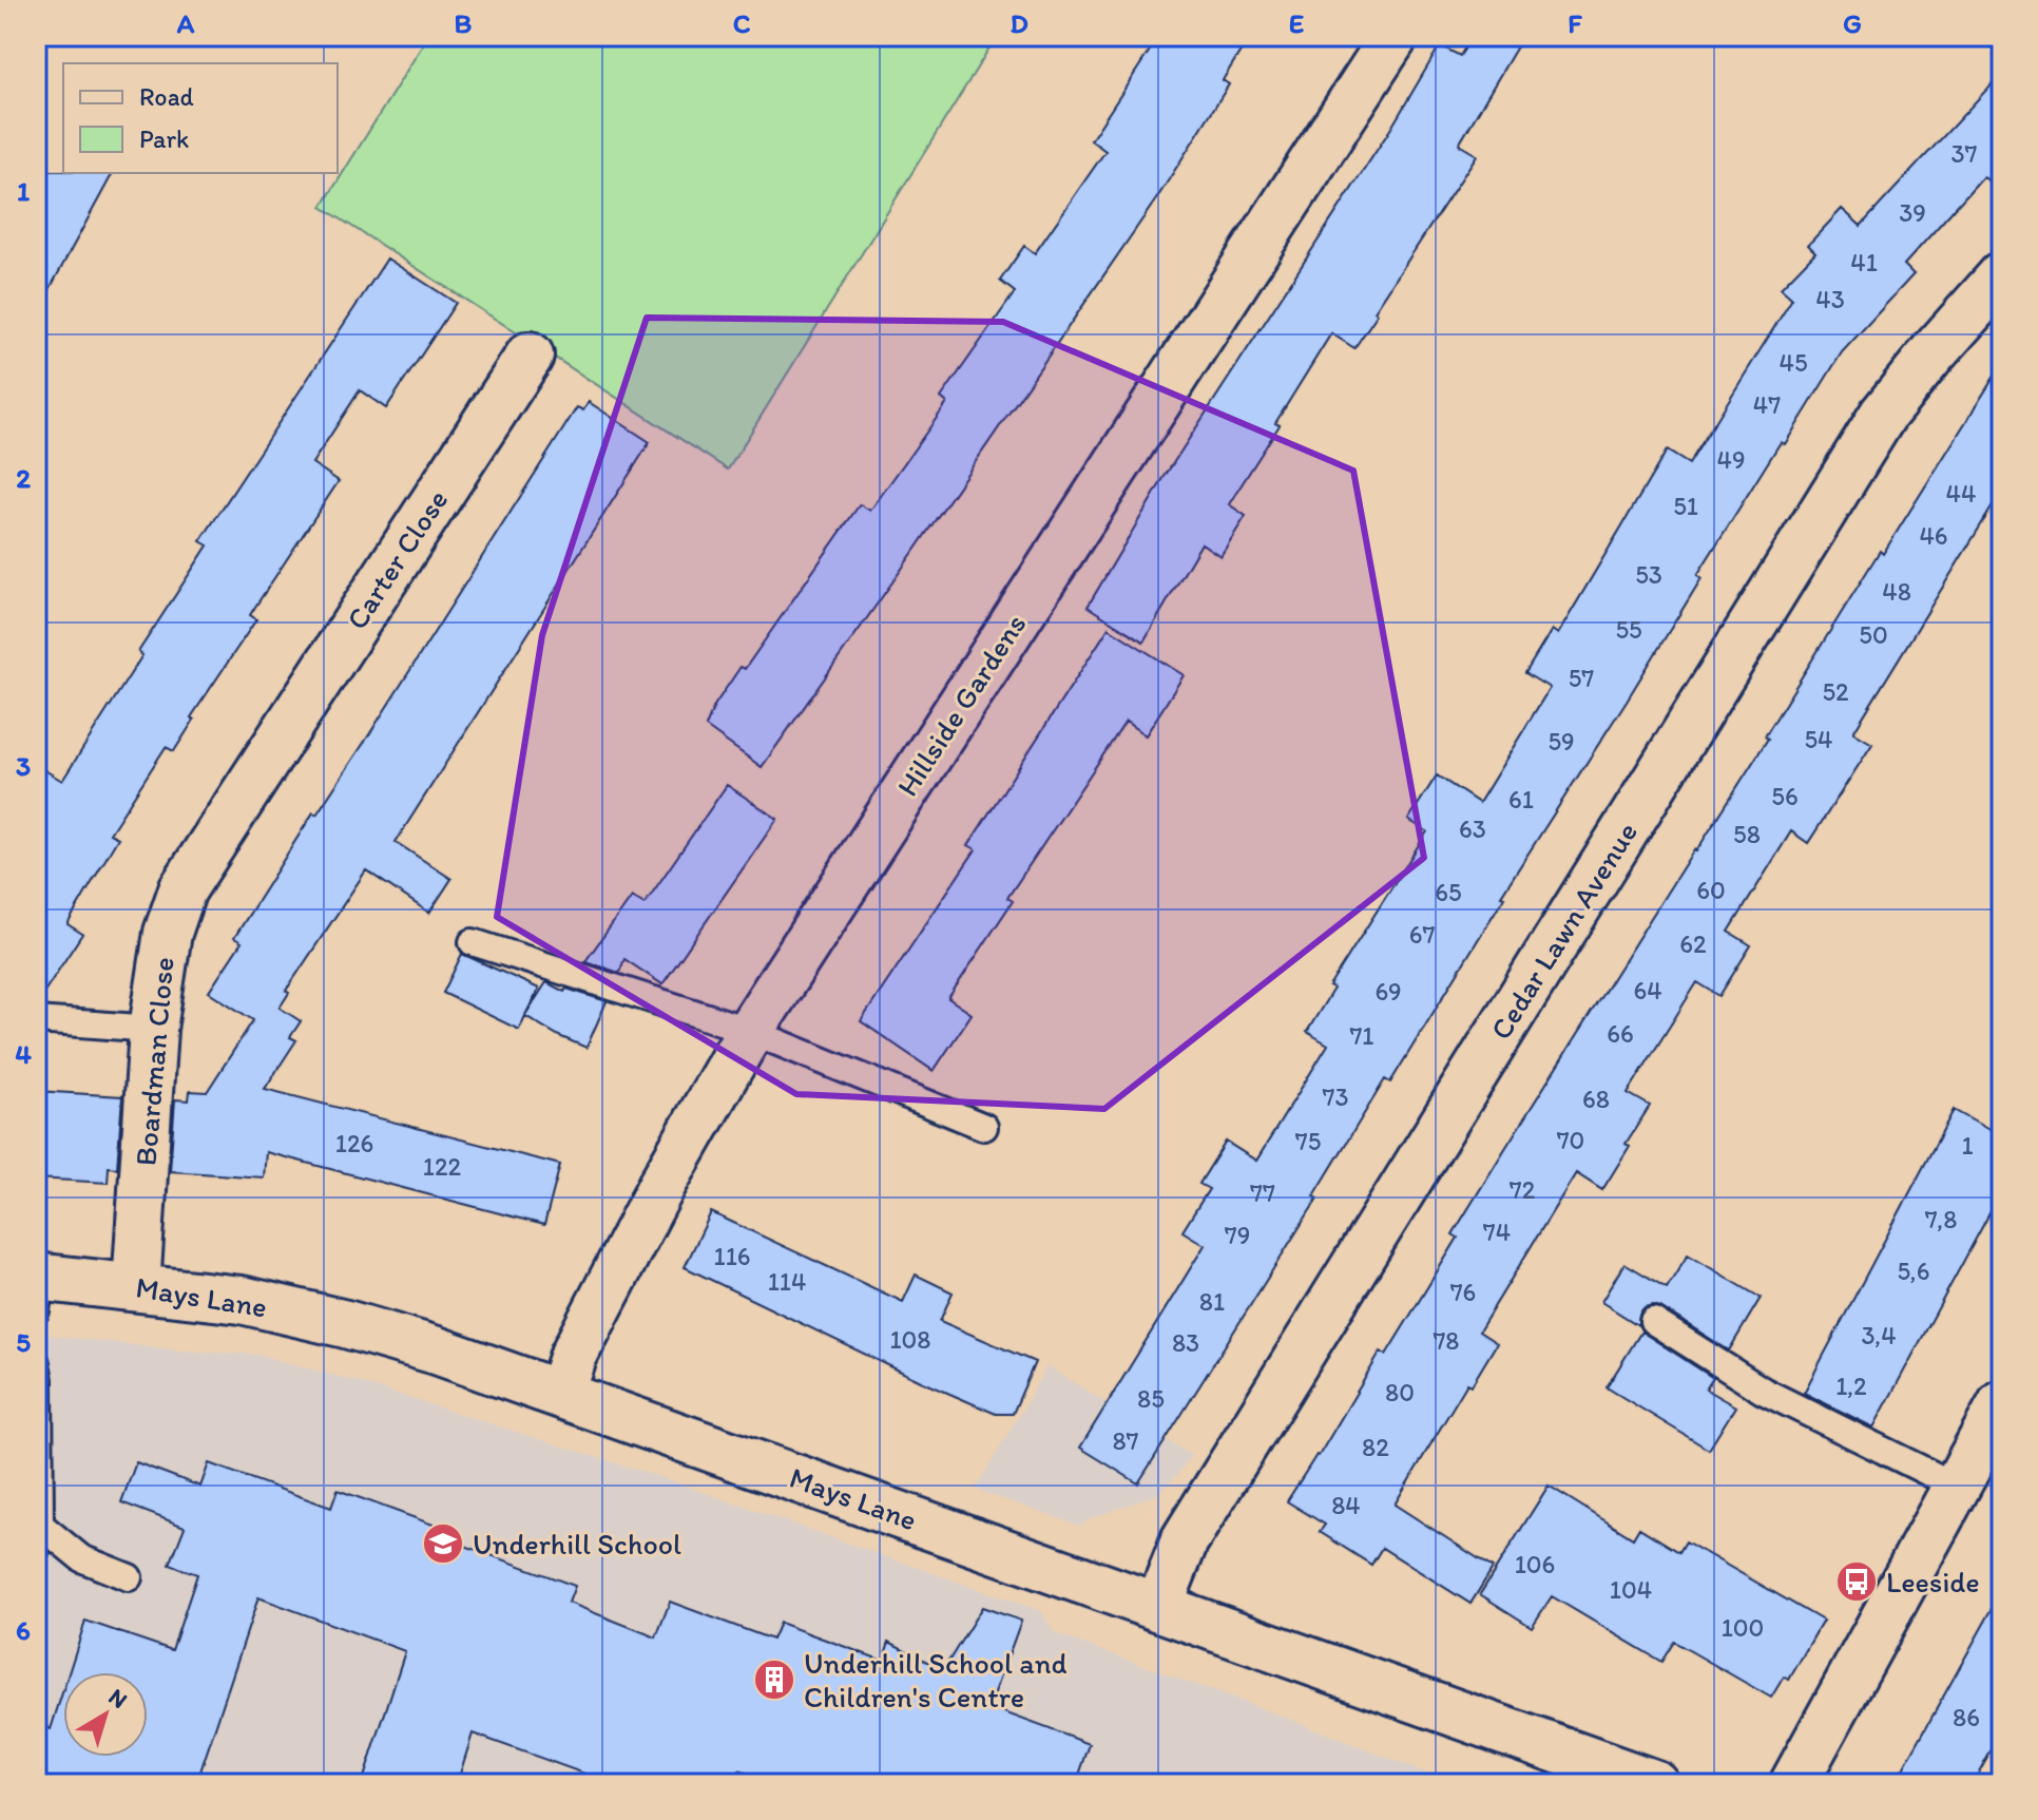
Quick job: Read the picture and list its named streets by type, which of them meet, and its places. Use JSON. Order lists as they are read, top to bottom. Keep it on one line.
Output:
{"streets":{"street":["Carter Close","Hillside Gardens","Cedar Lawn Avenue","Boardman Close","Mays Lane"]},"crossings":[["Carter Close","Boardman Close"],["Hillside Gardens","Mays Lane"],["Cedar Lawn Avenue","Mays Lane"],["Boardman Close","Mays Lane"]],"places":{"school or university":["Underhill School"],"bus stop":["Leeside"],"building":["Underhill School and Children's Centre"]},"house_numbers":["37","39","41","43","45","47","49","44","51","46","53","48","55","50","57","52","54","59","56","61","63","58","60","65","67","62","64","69","66","71","73","68","70","75","126","1","122","72","77","7,8","74","79","116","5,6","114","76","81","3,4","108","78","83","1,2","80","85","87","82","84","106","104","100","86"],"legend":["Road","Park"],"north":"top right","grid":{"columns":["A","B","C","D","E","F","G"],"rows":["1","2","3","4","5","6"]}}
